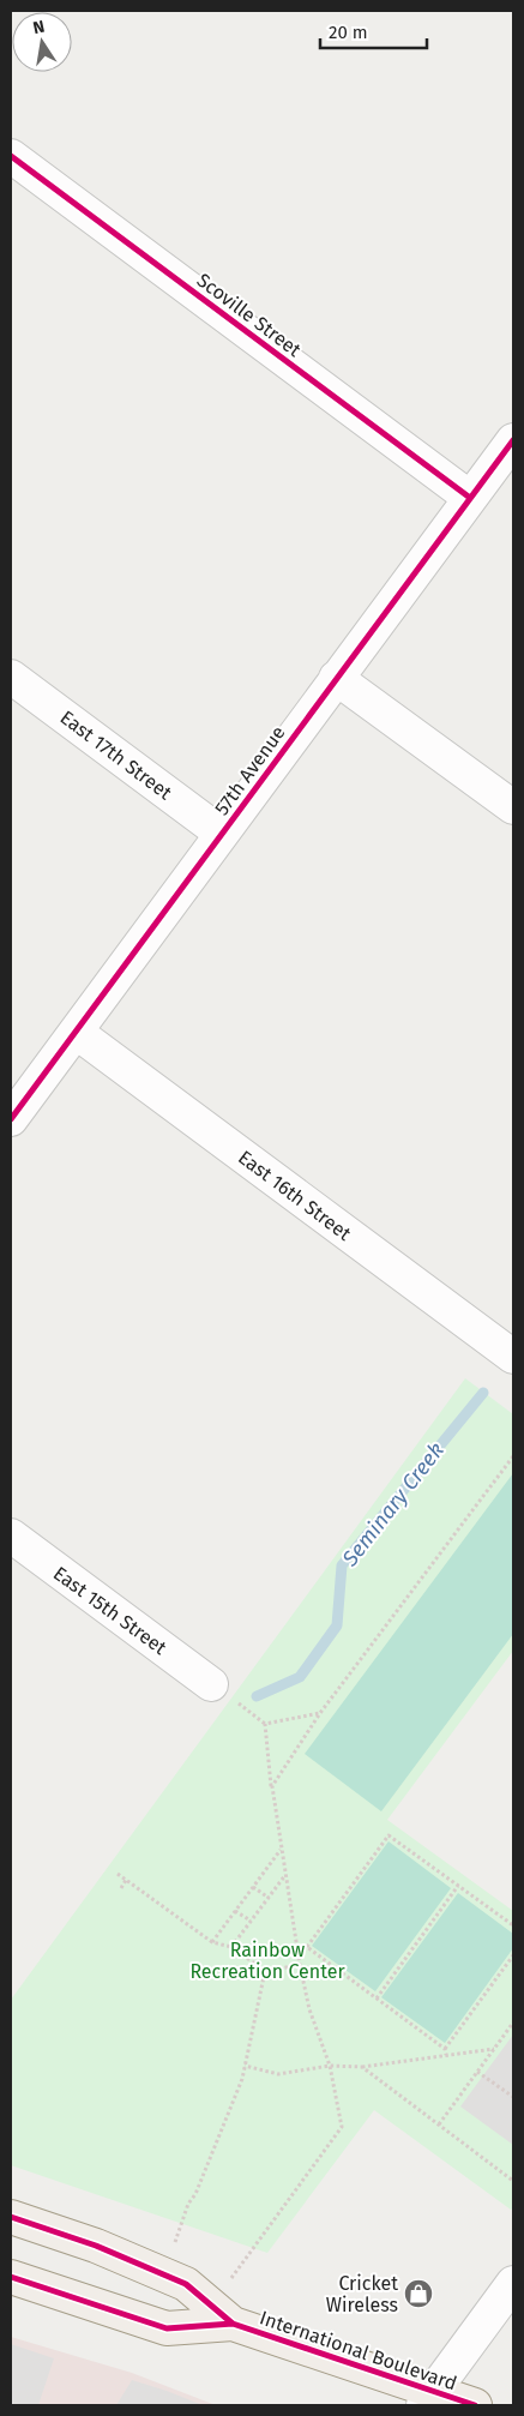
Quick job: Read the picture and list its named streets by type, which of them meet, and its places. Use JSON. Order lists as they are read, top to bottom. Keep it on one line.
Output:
{"streets":{"main road":["International Boulevard"],"street":["Scoville Street","East 17th Street","57th Avenue","East 16th Street","East 15th Street"]},"crossings":[["Scoville Street","57th Avenue"],["East 17th Street","57th Avenue"],["57th Avenue","East 16th Street"]],"water":["Seminary Creek"],"parks":["Rainbow Recreation Center"],"places":{"shop":["Cricket Wireless"]},"scale_bar":"20 m","north":"top"}
